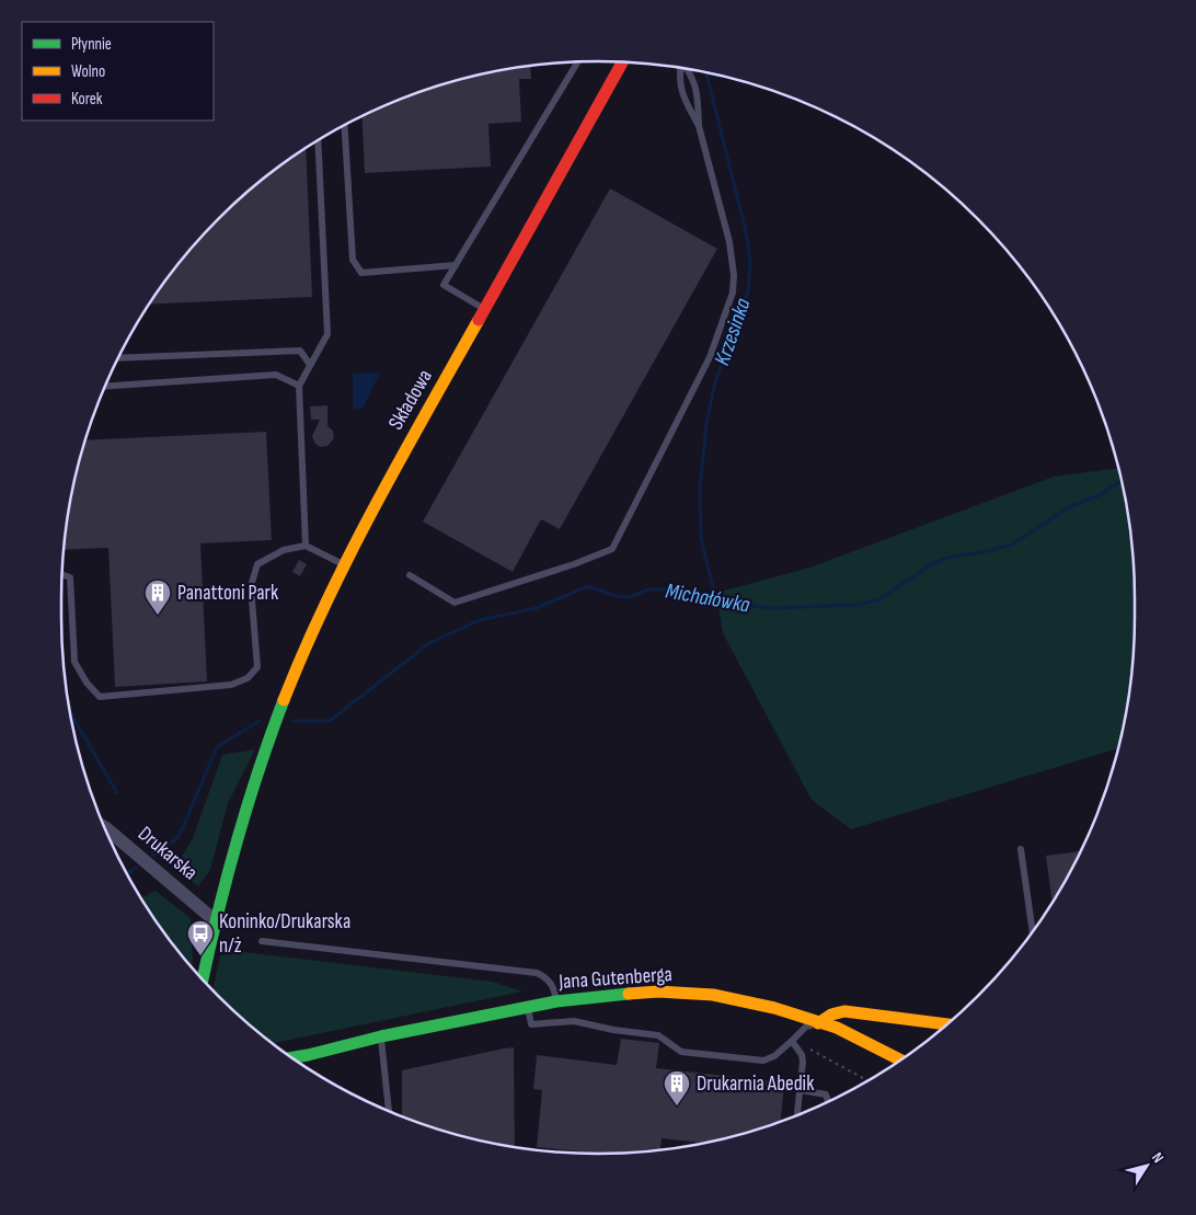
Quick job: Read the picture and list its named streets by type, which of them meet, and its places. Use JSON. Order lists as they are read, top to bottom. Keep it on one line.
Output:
{"streets":{"street":["Składowa","Drukarska","Jana Gutenberga"]},"crossings":[["Składowa","Drukarska"]],"water":["Krzesinka","Michałówka"],"places":{"building":["Panattoni Park","Drukarnia Abedik"],"bus stop":["Koninko/Drukarska n/ż"]},"legend":["Płynnie","Wolno","Korek"],"north":"top right"}
